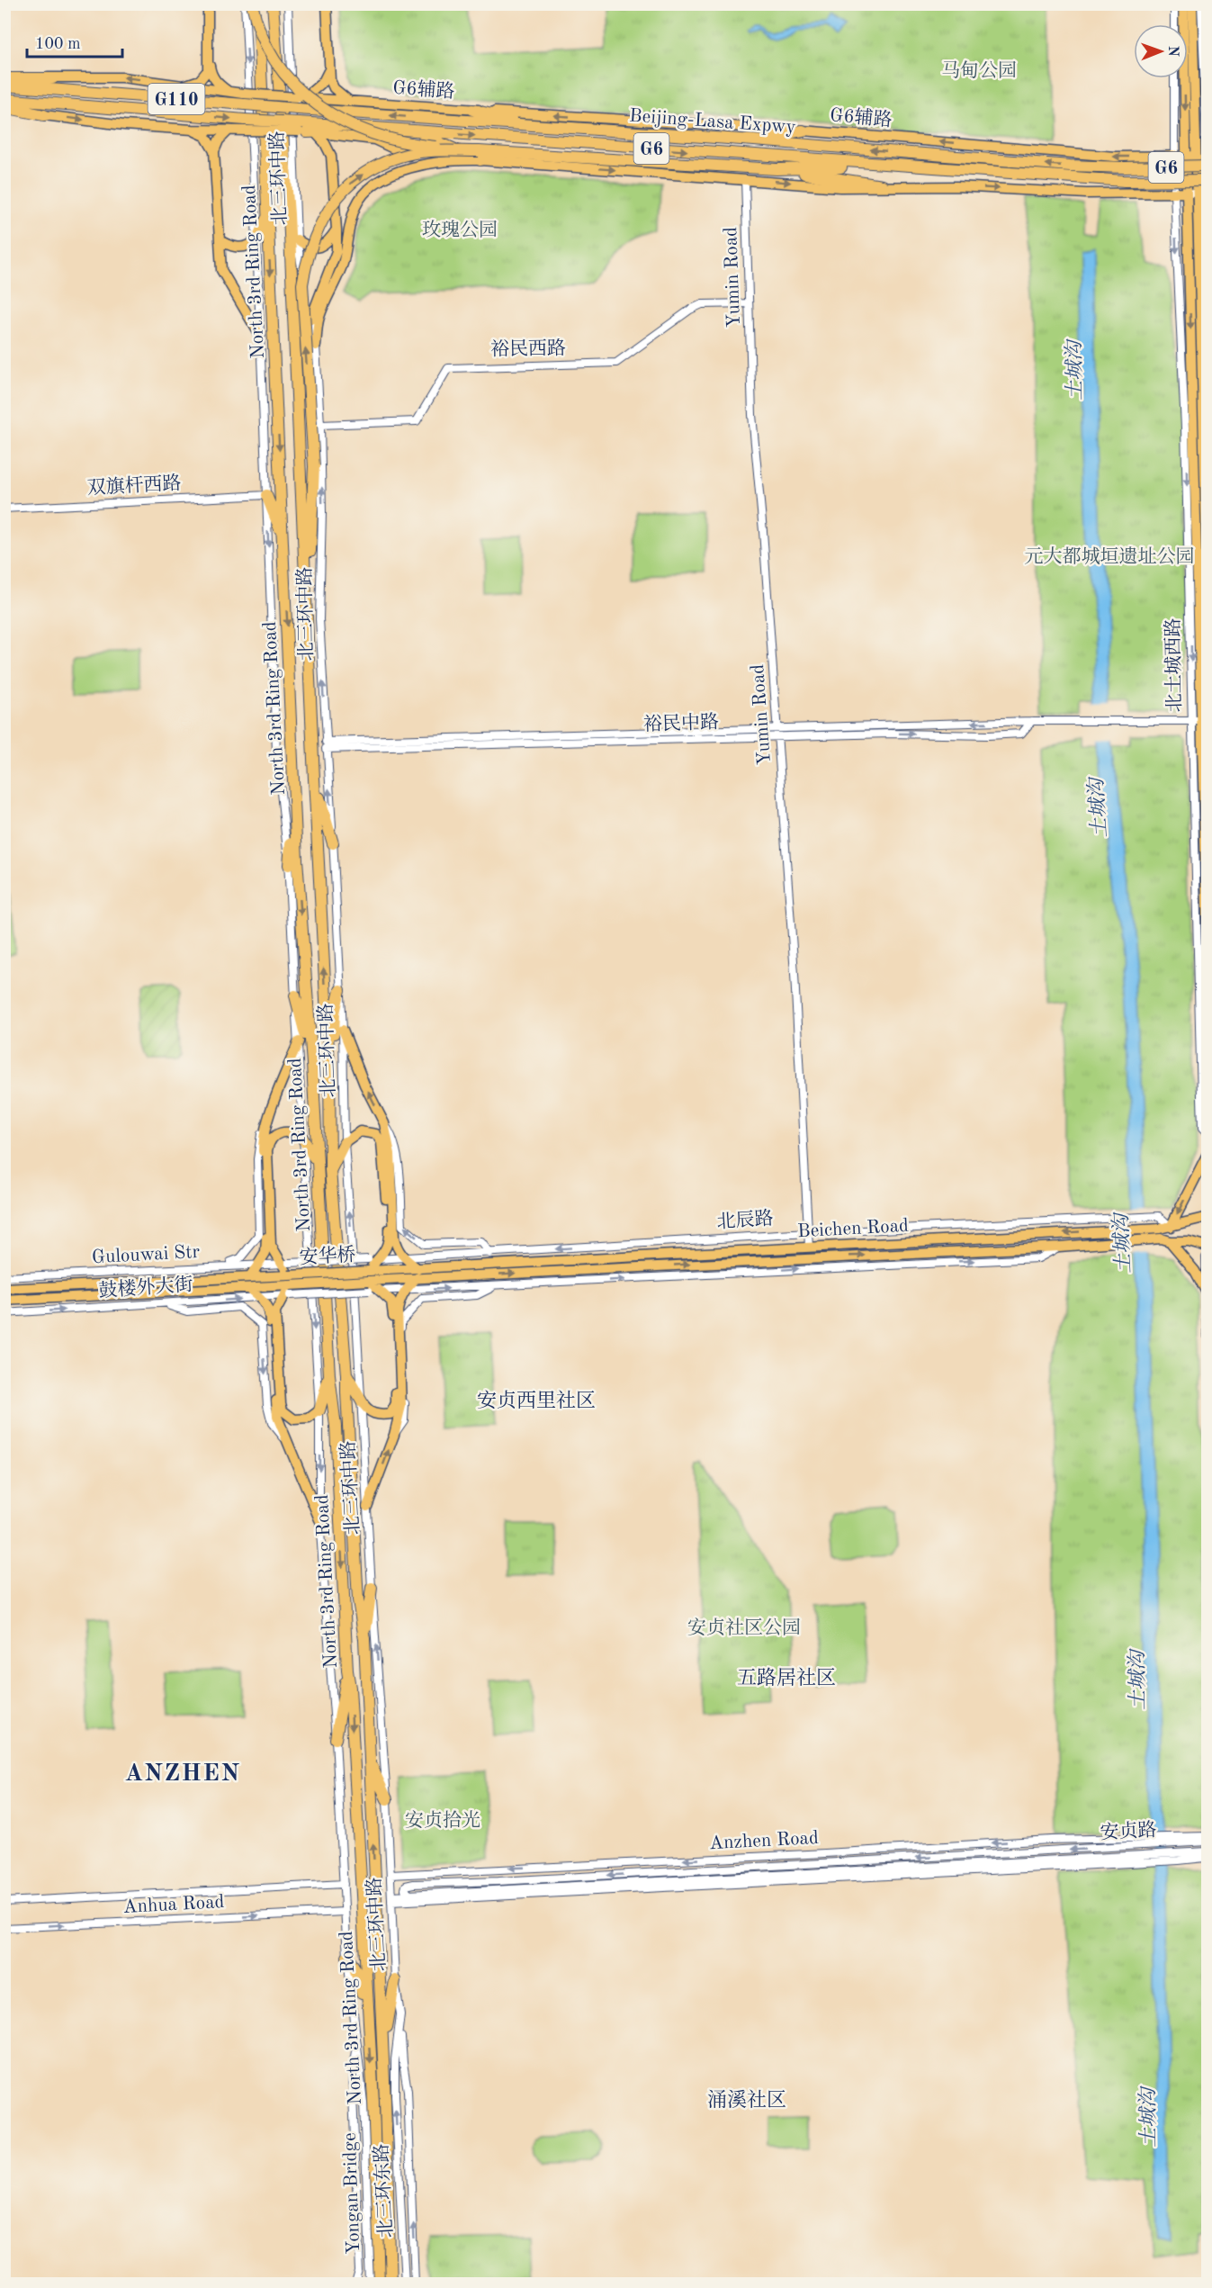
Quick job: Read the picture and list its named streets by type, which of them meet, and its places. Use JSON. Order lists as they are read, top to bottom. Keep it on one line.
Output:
{"streets":{"highway":["G110","Beijing-Lasa Expwy","G6","North 3rd Ring Road"],"main road":["G6辅路","北土城西路","Beichen Road","安华桥","鼓楼外大街"],"street":["北三环中路","Yumin Road","裕民西路","双旗杆西路","裕民中路","北辰路","Gulouwai Str","安贞路","Anzhen Road","Anhua Road","北三环东路","Yongan Bridge"]},"crossings":[["G6辅路","Beijing-Lasa Expwy"],["G6辅路","G6"],["G6辅路","北土城西路"],["G110","G6"],["Beijing-Lasa Expwy","G6"],["北三环中路","North 3rd Ring Road"],["北三环中路","裕民西路"],["北三环中路","双旗杆西路"],["北三环中路","裕民中路"],["北三环中路","Anzhen Road"],["北三环中路","Anhua Road"],["北三环中路","北三环东路"],["北三环中路","Yongan Bridge"],["North 3rd Ring Road","北三环东路"],["North 3rd Ring Road","Yongan Bridge"],["Yumin Road","裕民西路"],["Yumin Road","裕民中路"],["Yumin Road","北辰路"],["Yumin Road","Beichen Road"],["北土城西路","裕民中路"],["北辰路","安华桥"],["Gulouwai Str","安华桥"],["安华桥","鼓楼外大街"],["安贞路","Anzhen Road"]],"one_way":["G6辅路","北土城西路"],"districts":["安贞西里社区","五路居社区","ANZHEN","涌溪社区"],"water":["土城沟"],"parks":["马甸公园","玫瑰公园","元大都城垣遗址公园","安贞社区公园","安贞拾光"],"scale_bar":"100 m","north":"right"}
